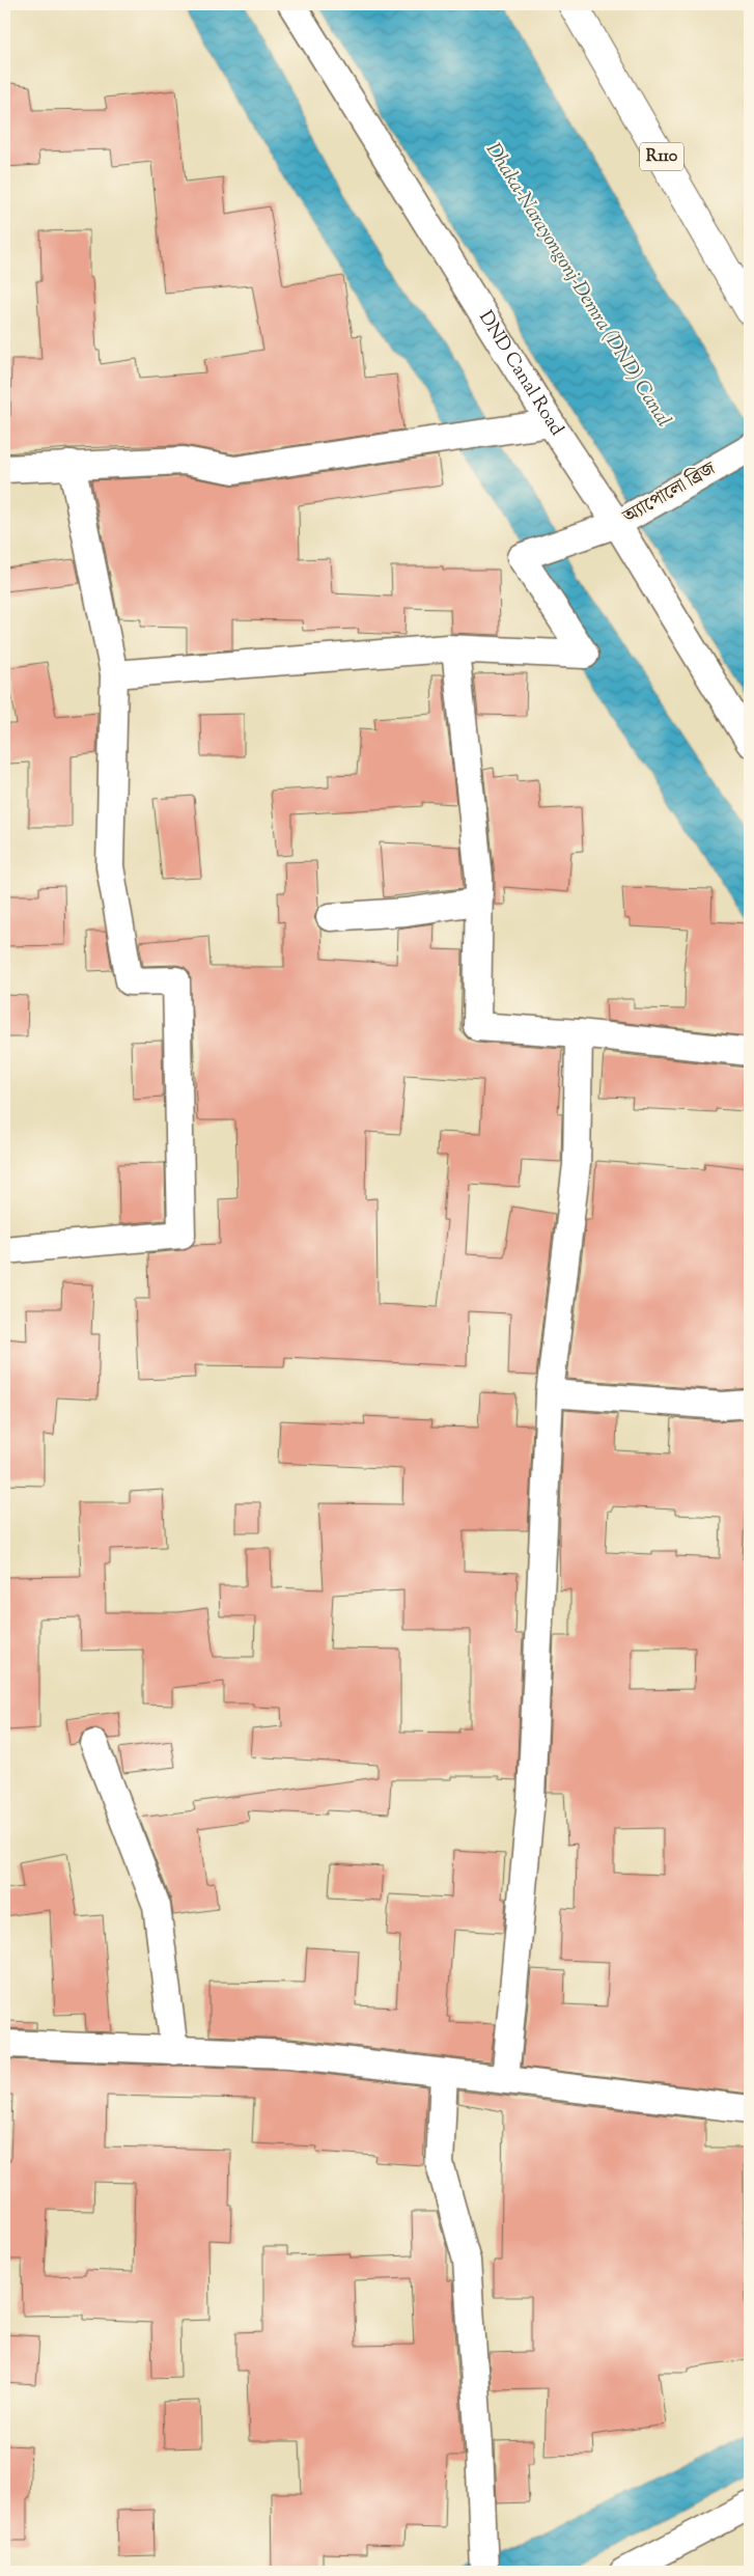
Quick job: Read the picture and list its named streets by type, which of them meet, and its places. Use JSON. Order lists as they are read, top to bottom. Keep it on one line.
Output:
{"streets":{"main road":["R110"],"street":["DND Canal Road","অ্যাপোলো ব্রিজ"]},"crossings":[["DND Canal Road","অ্যাপোলো ব্রিজ"]],"water":["Dhaka-Narayongonj-Demra (DND) Canal"]}
